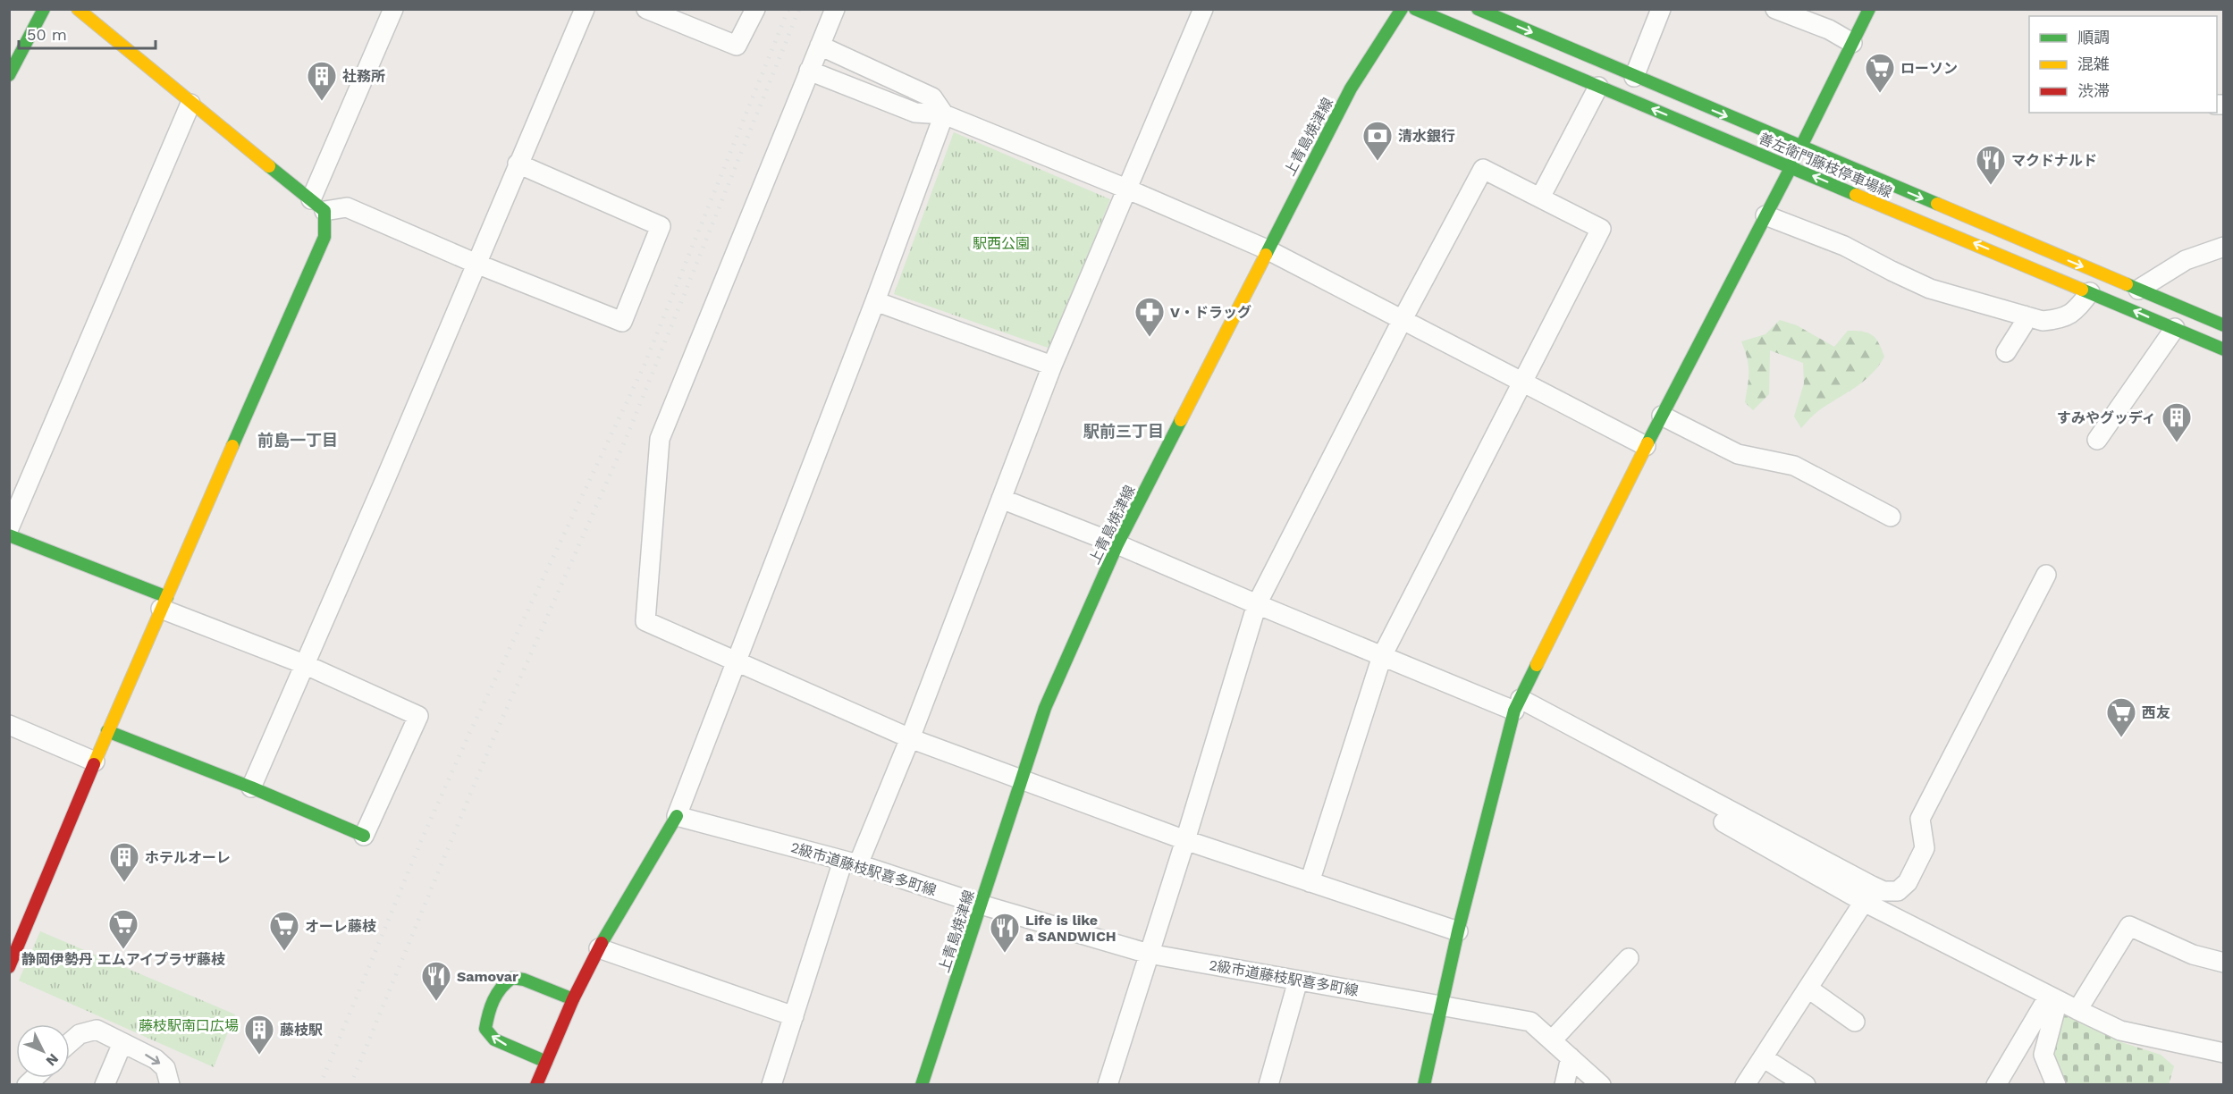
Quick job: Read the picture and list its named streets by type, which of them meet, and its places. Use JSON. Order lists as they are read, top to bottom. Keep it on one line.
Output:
{"streets":{"street":["上青島焼津線","善左衛門藤枝停車場線","2級市道藤枝駅喜多町線"]},"crossings":[["上青島焼津線","2級市道藤枝駅喜多町線"]],"districts":["駅前三丁目","前島一丁目"],"parks":["駅西公園","藤枝駅南口広場"],"places":{"supermarket":["ローソン","西友","静岡伊勢丹 エムアイプラザ藤枝","オーレ藤枝"],"building":["社務所","すみやグッディ","ホテルオーレ","藤枝駅"],"bank":["清水銀行"],"restaurant":["マクドナルド","Life is like a SANDWICH","Samovar"],"pharmacy":["V・ドラッグ"]},"legend":["順調","混雑","渋滞"],"scale_bar":"50 m","north":"bottom right"}
